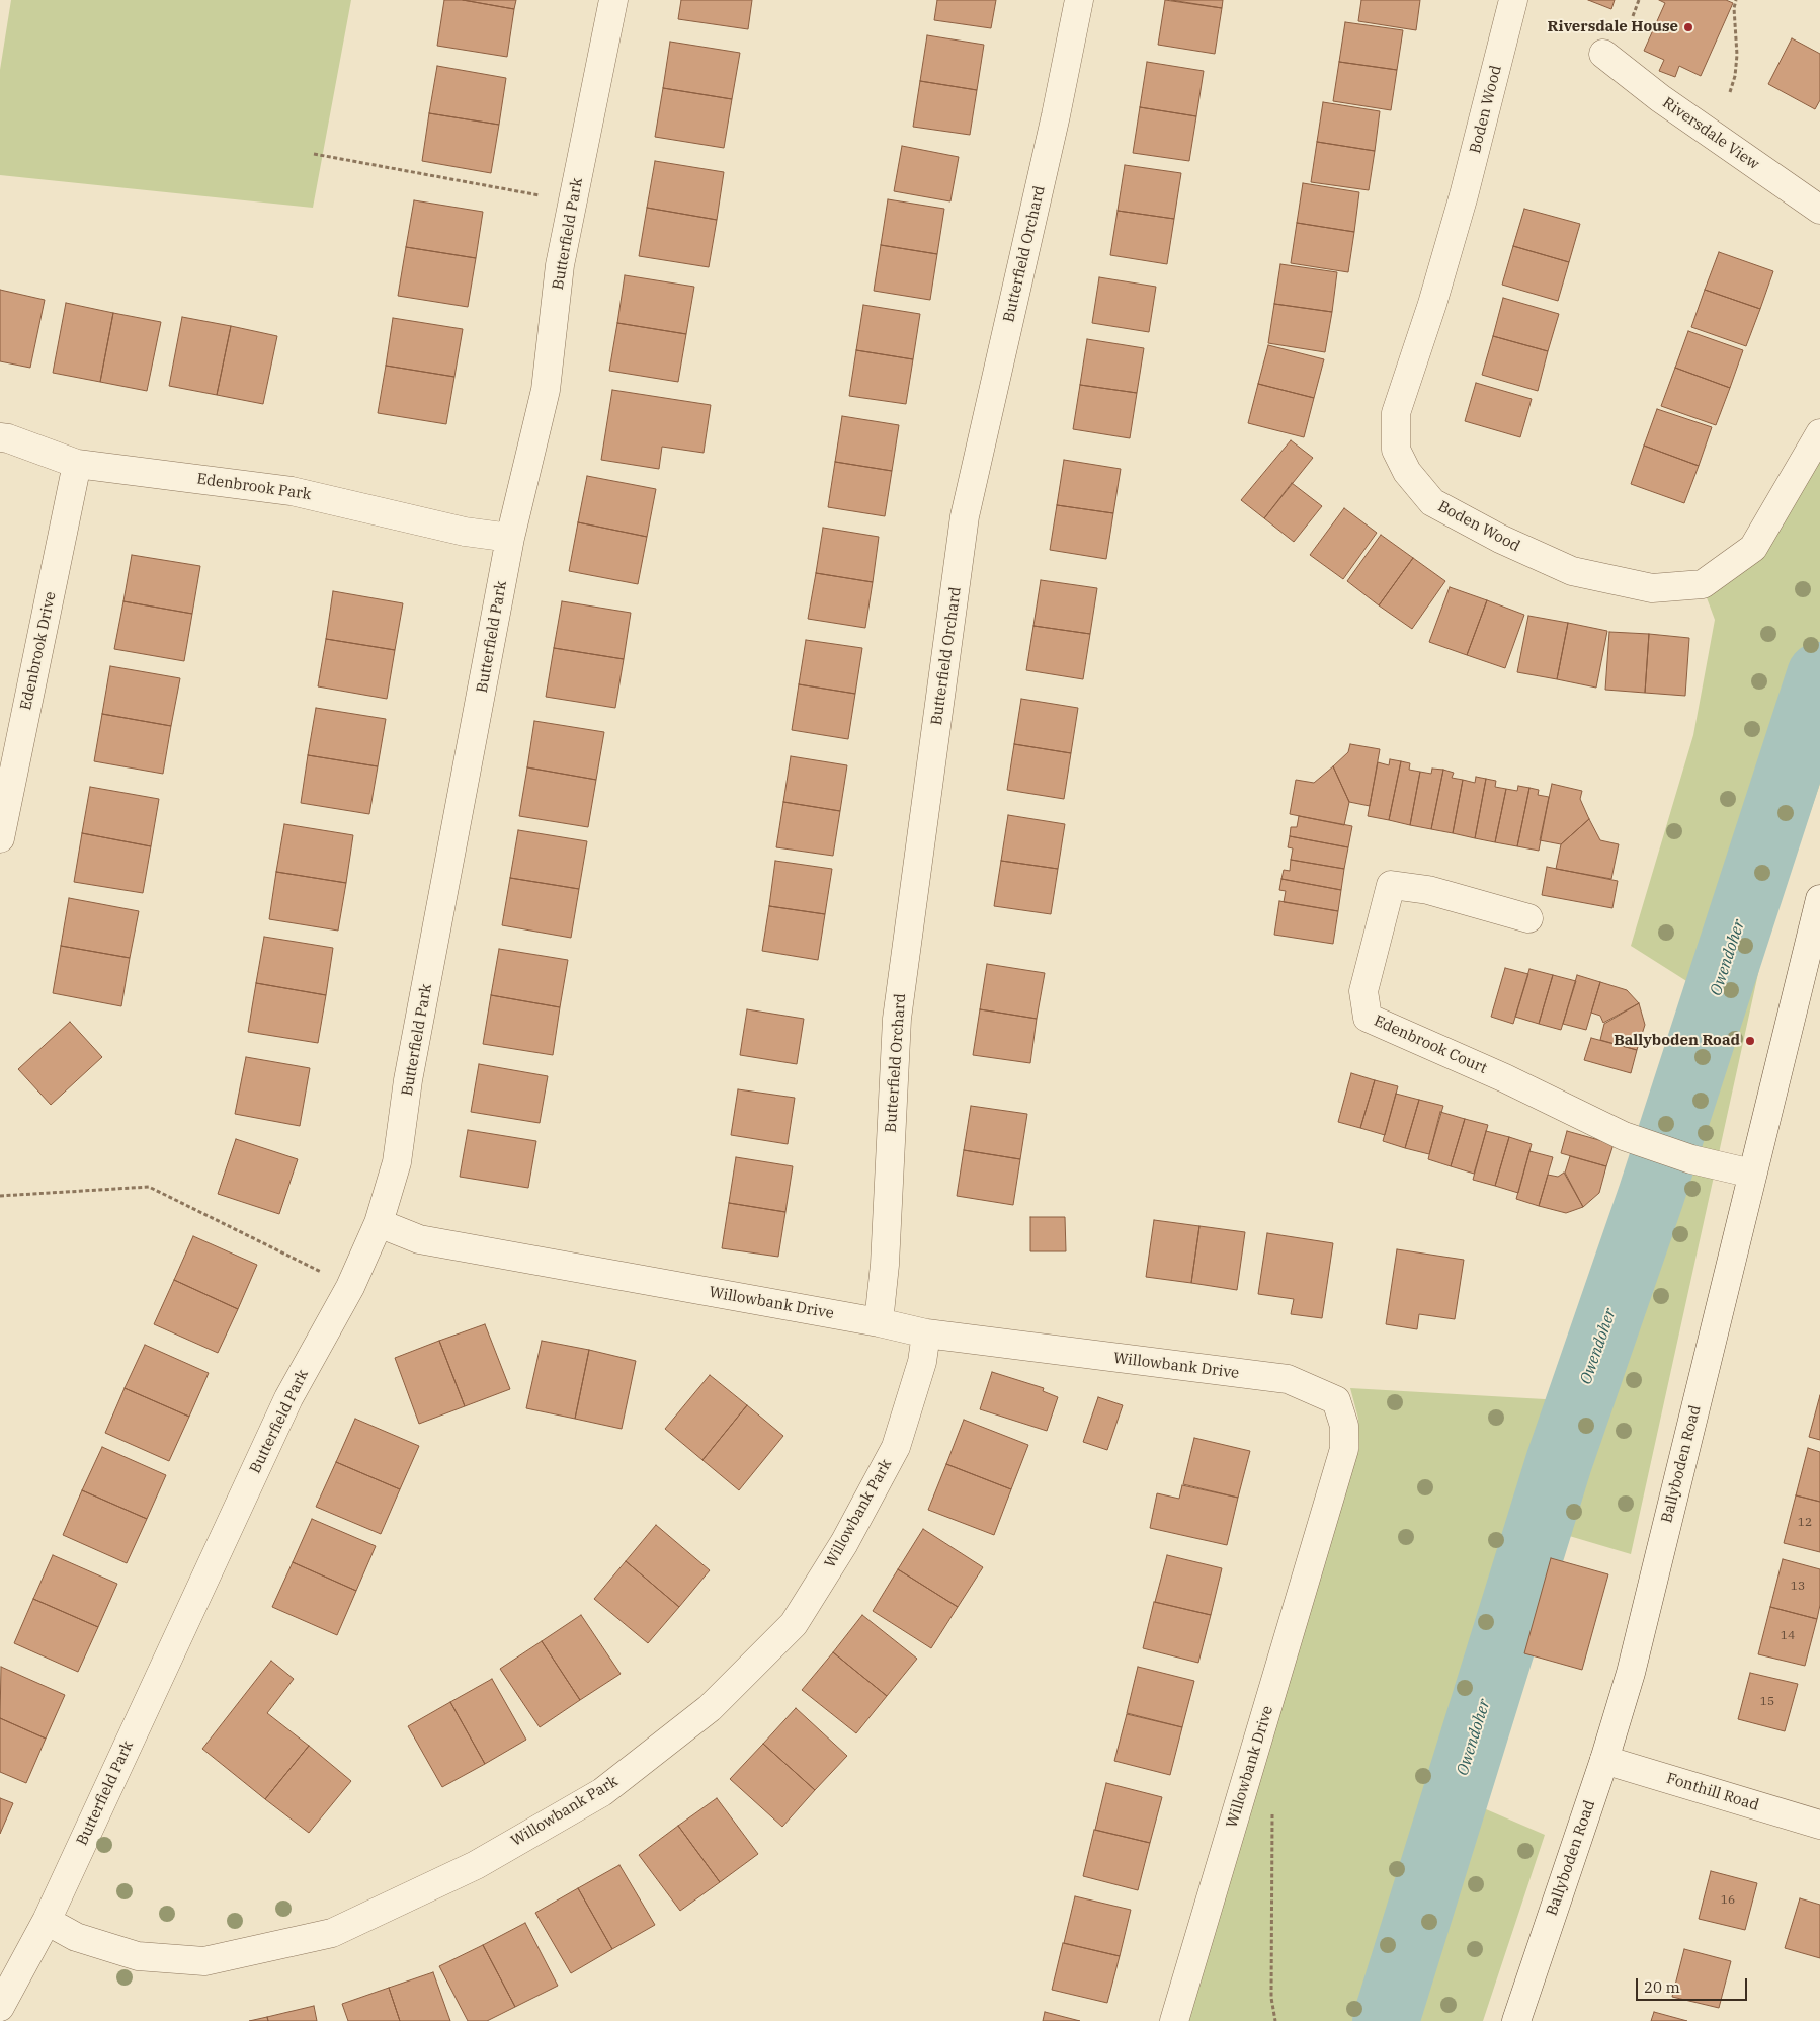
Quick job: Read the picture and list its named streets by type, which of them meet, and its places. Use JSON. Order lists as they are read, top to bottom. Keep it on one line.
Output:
{"streets":{"street":["Boden Wood","Riversdale View","Butterfield Park","Butterfield Orchard","Edenbrook Park","Edenbrook Drive","Edenbrook Court","Willowbank Drive","Ballyboden Road","Willowbank Park","Fonthill Road"]},"crossings":[["Butterfield Park","Edenbrook Park"],["Butterfield Park","Willowbank Drive"],["Butterfield Park","Willowbank Park"],["Butterfield Orchard","Willowbank Drive"],["Edenbrook Park","Edenbrook Drive"],["Edenbrook Court","Ballyboden Road"],["Willowbank Drive","Willowbank Park"],["Ballyboden Road","Fonthill Road"]],"water":["Owendoher"],"places":["Riversdale House","Ballyboden Road"],"house_numbers":["12","13","14","15","16"],"scale_bar":"20 m"}
